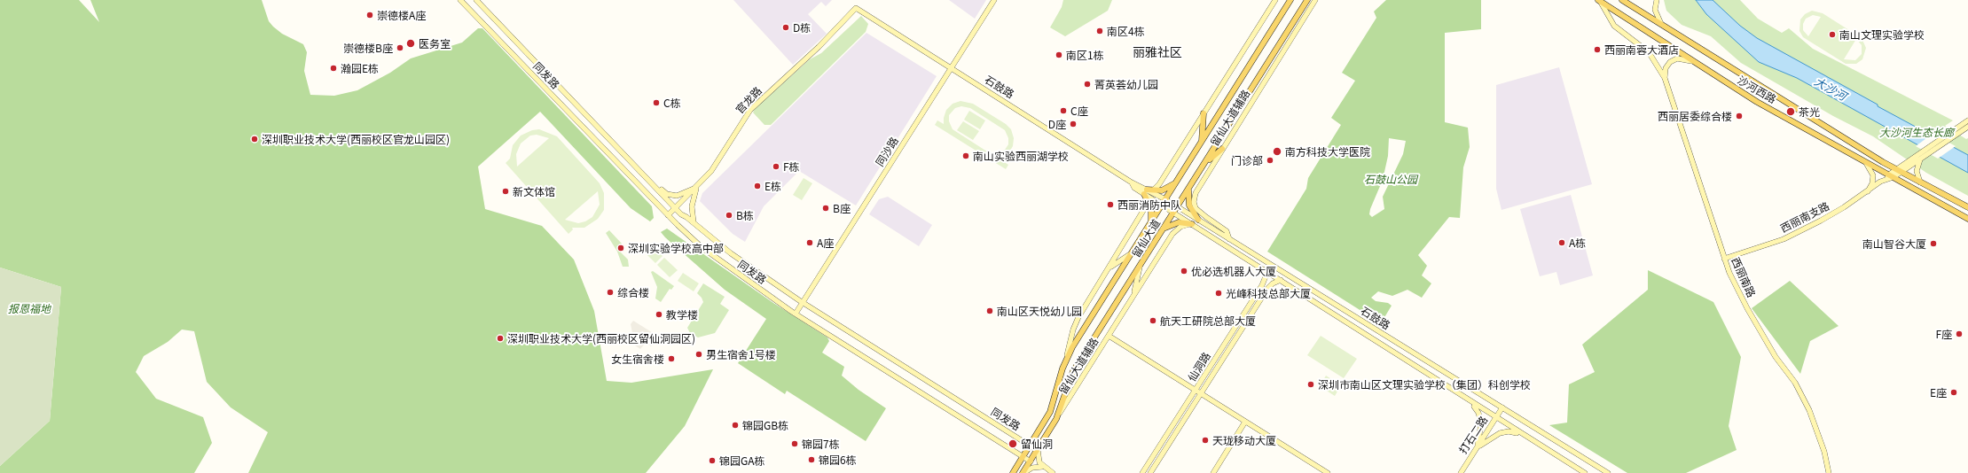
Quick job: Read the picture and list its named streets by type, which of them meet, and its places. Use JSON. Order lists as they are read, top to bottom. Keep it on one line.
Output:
{"streets":{"main road":["同发路","石鼓路","沙河西路","官龙路","留仙大道辅路","同沙路","西丽南支路","留仙大道","西丽南路","仙洞路","打石二路"]},"crossings":[["同发路","官龙路"],["同发路","同沙路"],["同发路","留仙大道"],["石鼓路","官龙路"],["石鼓路","留仙大道辅路"],["石鼓路","同沙路"],["石鼓路","留仙大道"],["石鼓路","仙洞路"],["石鼓路","打石二路"],["沙河西路","西丽南支路"],["沙河西路","西丽南路"],["留仙大道辅路","留仙大道"],["西丽南支路","西丽南路"]],"districts":["丽雅社区"],"water":["大沙河"],"parks":["大沙河生态长廊","石鼓山公园","报恩福地"],"places":["崇德楼A座","D栋","南区4栋","南山文理实验学校","医务室","崇德楼B座","西丽南蓉大酒店","南区1栋","瀚园E栋","菁英荟幼儿园","C栋","C座","茶光","西丽居委综合楼","D座","深圳职业技术大学(西丽校区官龙山园区)","南方科技大学医院","南山实验西丽湖学校","门诊部","F栋","E栋","新文体馆","西丽消防中队","B座","B栋","A座","A栋","南山智谷大厦","深圳实验学校高中部","优必选机器人大厦","综合楼","光峰科技总部大厦","南山区天悦幼儿园","教学楼","航天工研院总部大厦","F座","深圳职业技术大学(西丽校区留仙洞园区)","男生宿舍1号楼","女生宿舍楼","深圳市南山区文理实验学校（集团）科创学校","E座","锦园GB栋","天珑移动大厦","锦园7栋","留仙洞","锦园6栋","锦园GA栋"]}
